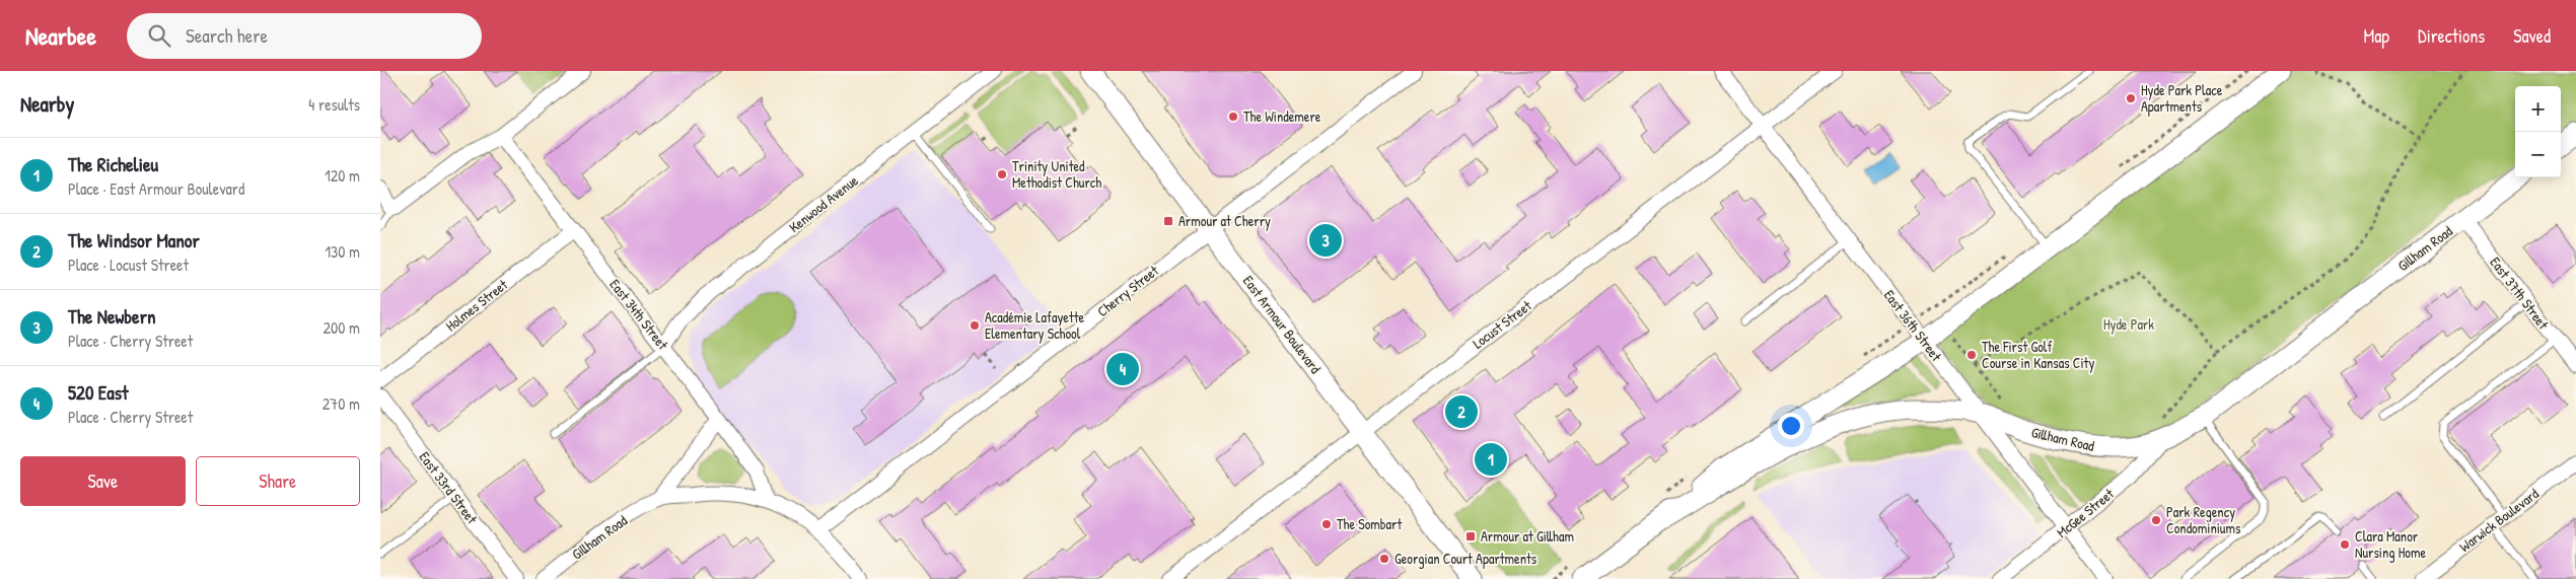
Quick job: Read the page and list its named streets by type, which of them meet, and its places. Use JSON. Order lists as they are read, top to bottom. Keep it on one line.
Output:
{"streets":{"main road":["Gillham Road","East Armour Boulevard"],"street":["Kenwood Avenue","Cherry Street","East 37th Street","Holmes Street","East 34th Street","Locust Street","East 36th Street","East 33rd Street","McGee Street","Warwick Boulevard"]},"crossings":[["Kenwood Avenue","East 34th Street"],["Gillham Road","Cherry Street"],["Gillham Road","East 37th Street"],["Gillham Road","East 34th Street"],["Gillham Road","East 36th Street"],["Gillham Road","McGee Street"],["Cherry Street","East Armour Boulevard"],["Holmes Street","East 34th Street"],["East Armour Boulevard","Locust Street"],["Locust Street","East 36th Street"],["East 36th Street","McGee Street"]],"parks":["Hyde Park"],"places":{"other":["Hyde Park Place Apartments","The Windemere","Trinity United Methodist Church","Académie Lafayette Elementary School","The First Golf Course in Kansas City","Park Regency Condominiums","The Sombart","Clara Manor Nursing Home","Georgian Court Apartments"],"transit":["Armour at Cherry","Armour at Gillham"]},"page":{"header":"Nearbee","search":"Search here","nav":["Map","Directions","Saved"],"heading":["Nearby","4 results"],"map_buttons":["+","−"],"list":[{"mark":"1","name":"The Richelieu","note":"Place · East Armour Boulevard","value":"120 m"},{"mark":"2","name":"The Windsor Manor","note":"Place · Locust Street","value":"130 m"},{"mark":"3","name":"The Newbern","note":"Place · Cherry Street","value":"200 m"},{"mark":"4","name":"520 East","note":"Place · Cherry Street","value":"270 m"}],"pins":["3","4","2","1"],"buttons":["Save","Share"]}}
